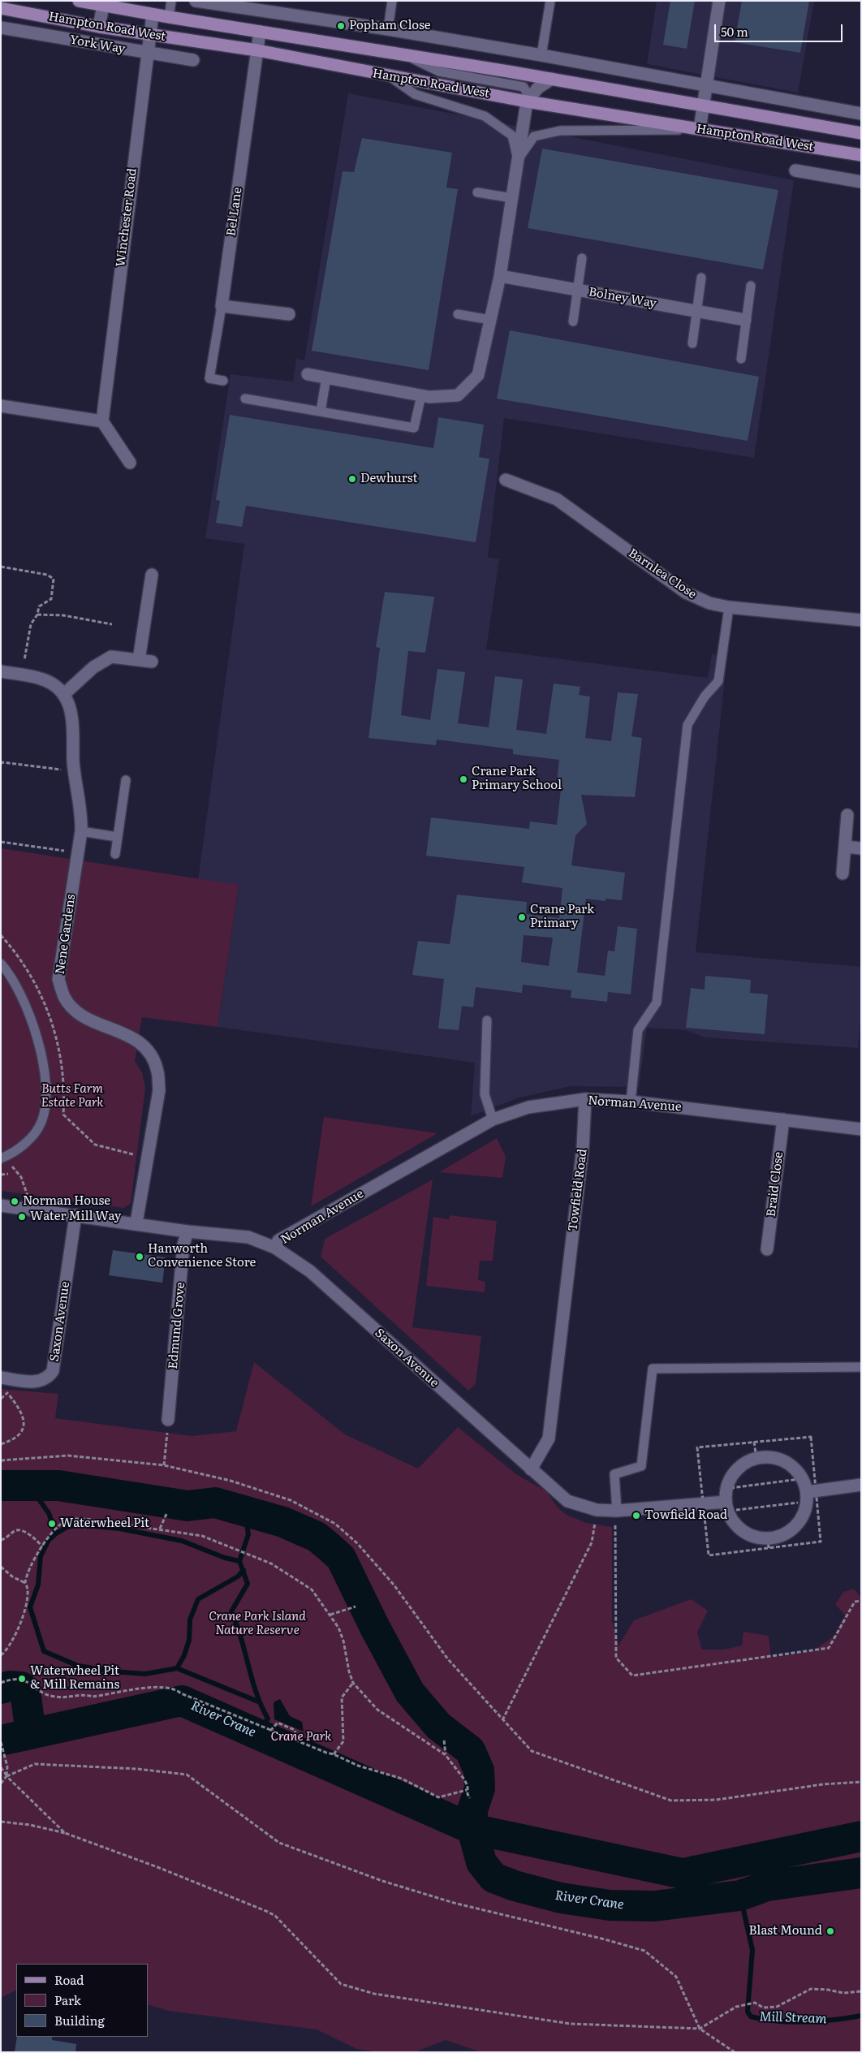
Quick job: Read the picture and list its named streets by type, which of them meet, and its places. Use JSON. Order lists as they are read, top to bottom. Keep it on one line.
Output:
{"streets":{"main road":["Hampton Road West"],"street":["York Way","Bel Lane","Winchester Road","Bolney Way","Barnlea Close","Nene Gardens","Norman Avenue","Braid Close","Towfield Road","Saxon Avenue","Edmund Grove"]},"crossings":[["Hampton Road West","Bel Lane"],["Hampton Road West","Winchester Road"],["York Way","Winchester Road"],["Nene Gardens","Saxon Avenue"],["Norman Avenue","Braid Close"],["Norman Avenue","Towfield Road"],["Norman Avenue","Saxon Avenue"],["Towfield Road","Saxon Avenue"],["Saxon Avenue","Edmund Grove"]],"water":["River Crane","Mill Stream"],"parks":["Butts Farm Estate Park","Crane Park Island Nature Reserve","Crane Park"],"places":["Popham Close","Dewhurst","Crane Park Primary School","Crane Park Primary","Norman House","Water Mill Way","Hanworth Convenience Store","Towfield Road","Waterwheel Pit","Waterwheel Pit & Mill Remains","Blast Mound"],"legend":["Road","Park","Building"],"scale_bar":"50 m"}
